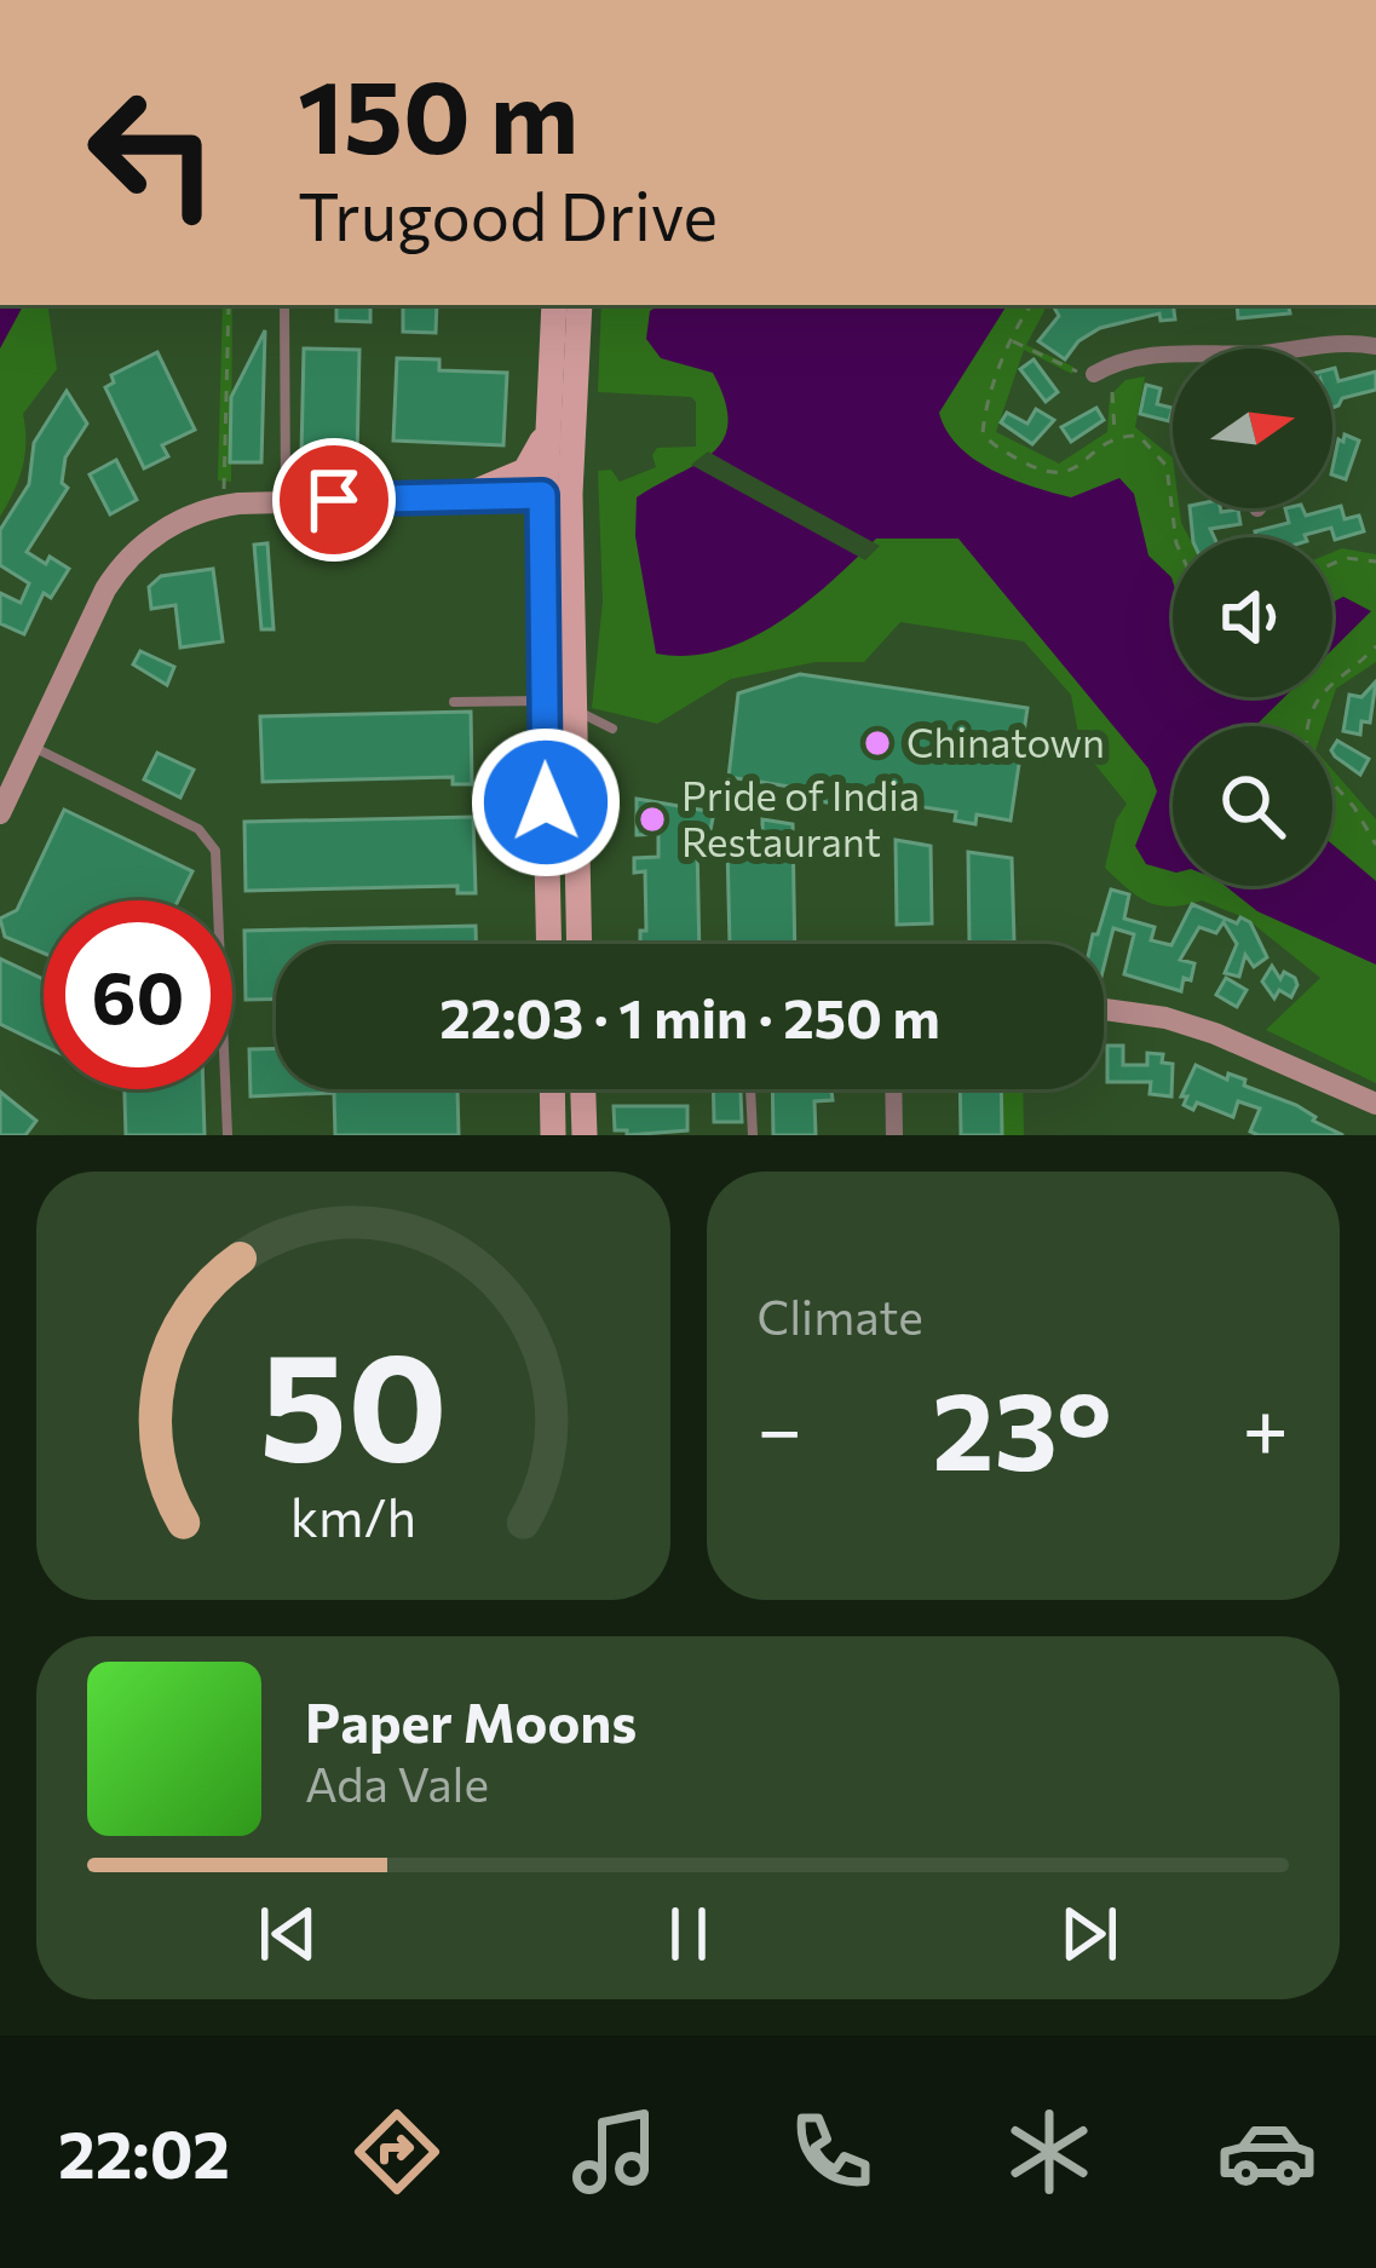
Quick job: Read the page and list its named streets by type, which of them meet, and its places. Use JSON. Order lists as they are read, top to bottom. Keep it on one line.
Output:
{"places":["Chinatown","Pride of India Restaurant"],"north":"right","page":{"turn":["150 m","Trugood Drive"],"limit":"60","trip":"22:03 · 1 min · 250 m","tile":"Climate","heat":["−","23°","+"],"song":["Paper Moons","Ada Vale"],"tabs":"22:02","gauge":["50","km/h"]}}
